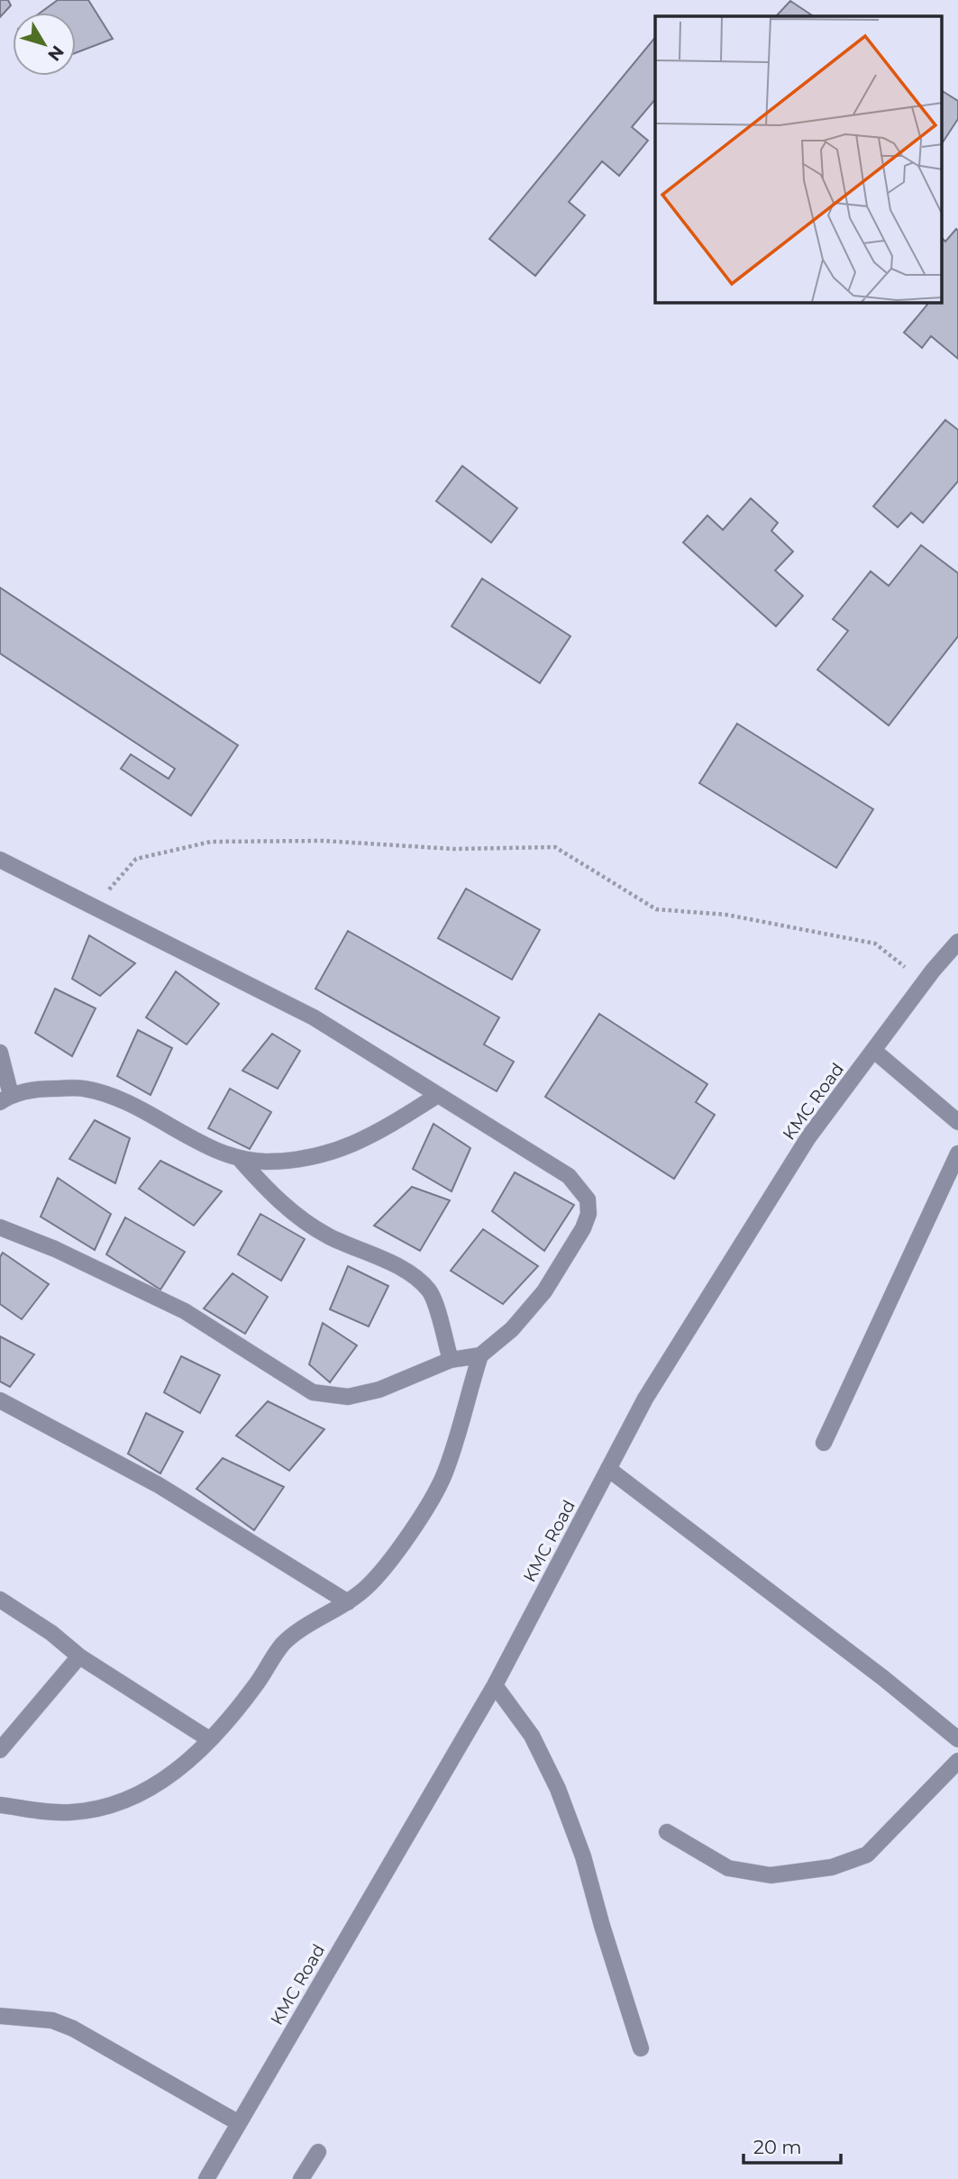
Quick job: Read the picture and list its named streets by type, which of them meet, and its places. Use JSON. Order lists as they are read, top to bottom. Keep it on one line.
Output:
{"streets":{"street":["KMC Road"]},"scale_bar":"20 m","north":"bottom right"}
